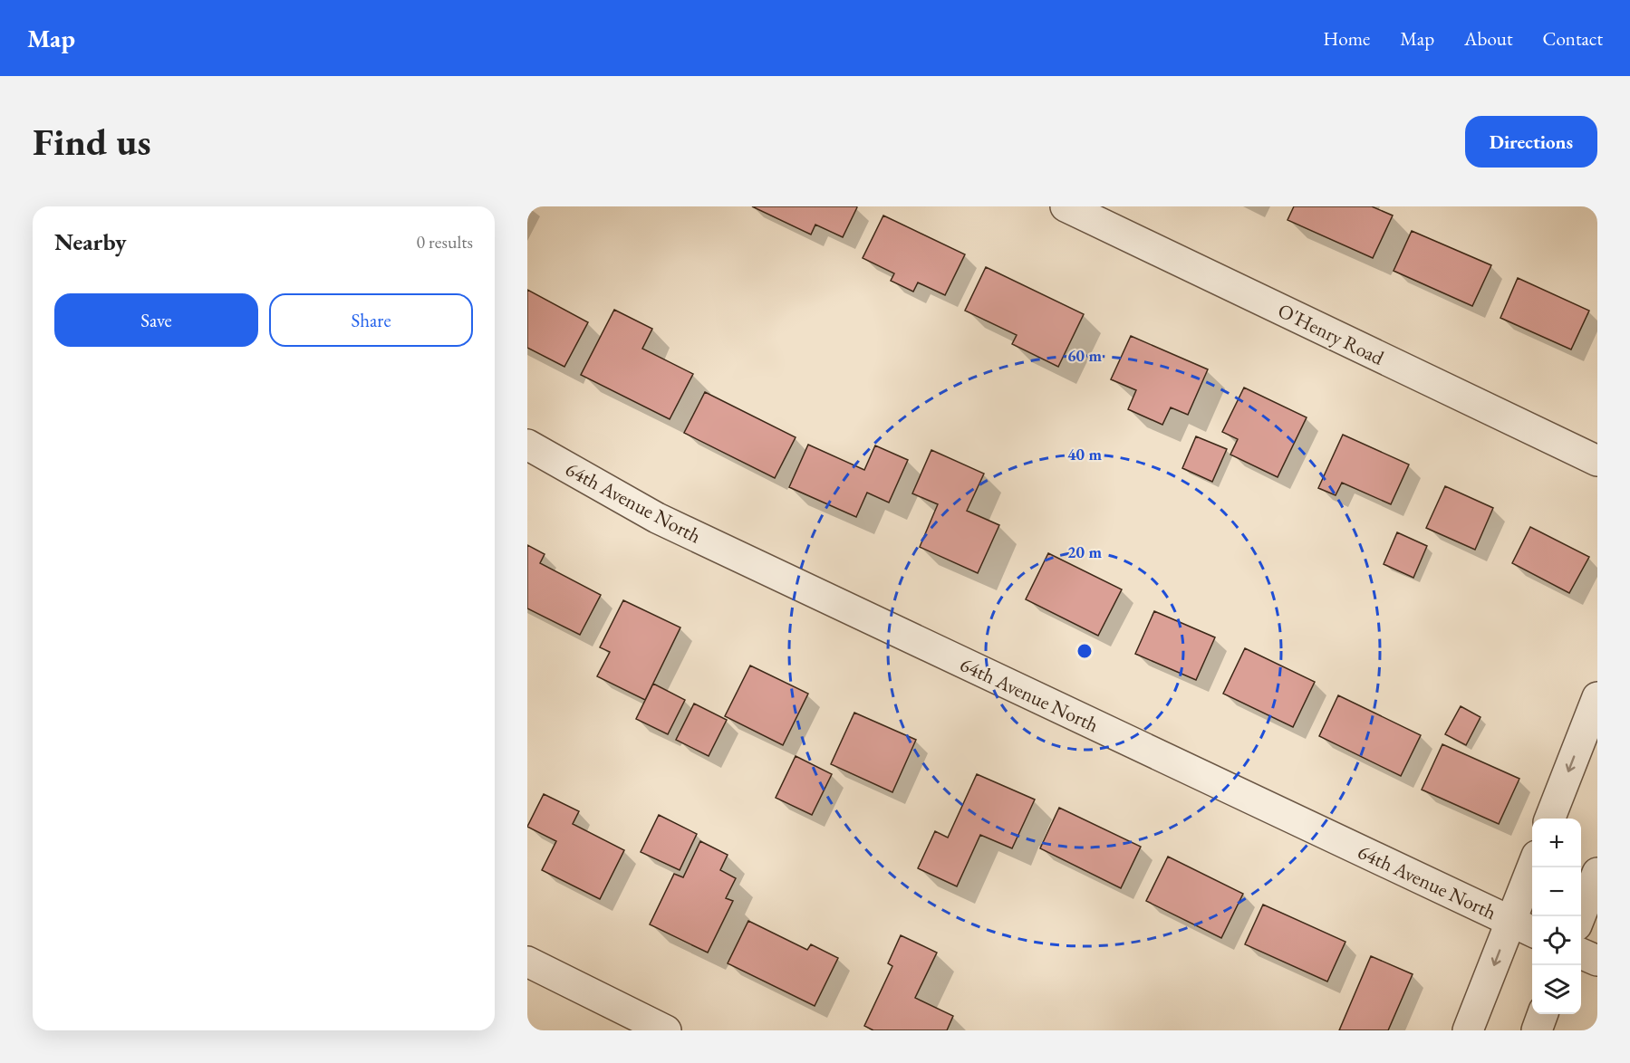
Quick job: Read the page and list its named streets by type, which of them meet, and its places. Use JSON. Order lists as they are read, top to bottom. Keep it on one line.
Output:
{"streets":{"street":["O'Henry Road","64th Avenue North"]},"page":{"header":"Map","nav":["Home","Map","About","Contact"],"buttons":["Directions",["Save","Share"]],"title":"Find us","heading":["Nearby","0 results"],"map_buttons":["+","−"]},"rings":["60 m","40 m","20 m"]}
